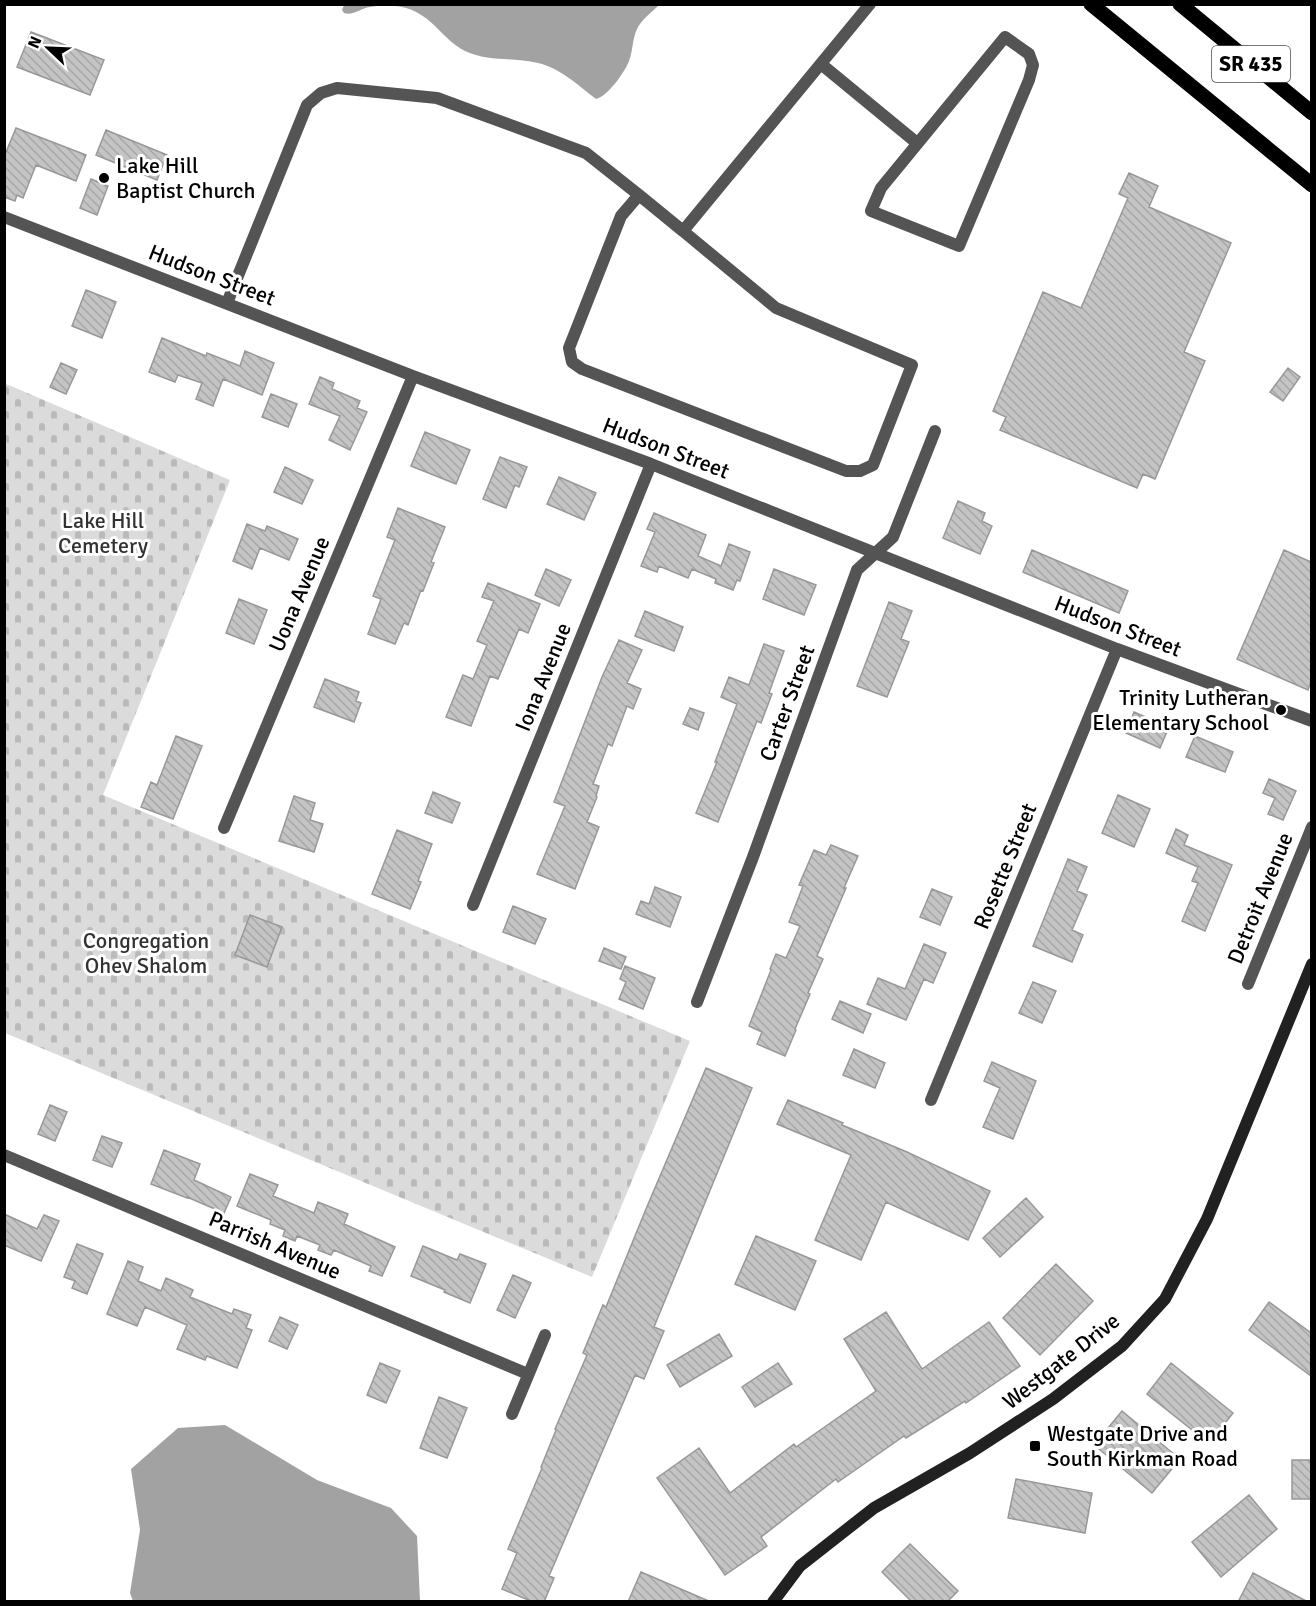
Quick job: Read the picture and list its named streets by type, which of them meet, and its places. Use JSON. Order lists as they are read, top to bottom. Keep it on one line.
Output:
{"streets":{"main road":["SR 435"],"street":["Hudson Street","Uona Avenue","Iona Avenue","Carter Street","Rosette Street","Detroit Avenue","Parrish Avenue","Westgate Drive"]},"crossings":[["Hudson Street","Uona Avenue"],["Hudson Street","Iona Avenue"],["Hudson Street","Carter Street"],["Hudson Street","Rosette Street"]],"parks":["Lake Hill Cemetery","Congregation Ohev Shalom"],"places":{"other":["Lake Hill Baptist Church","Trinity Lutheran Elementary School"],"transit":["Westgate Drive and South Kirkman Road"]},"north":"top left"}
